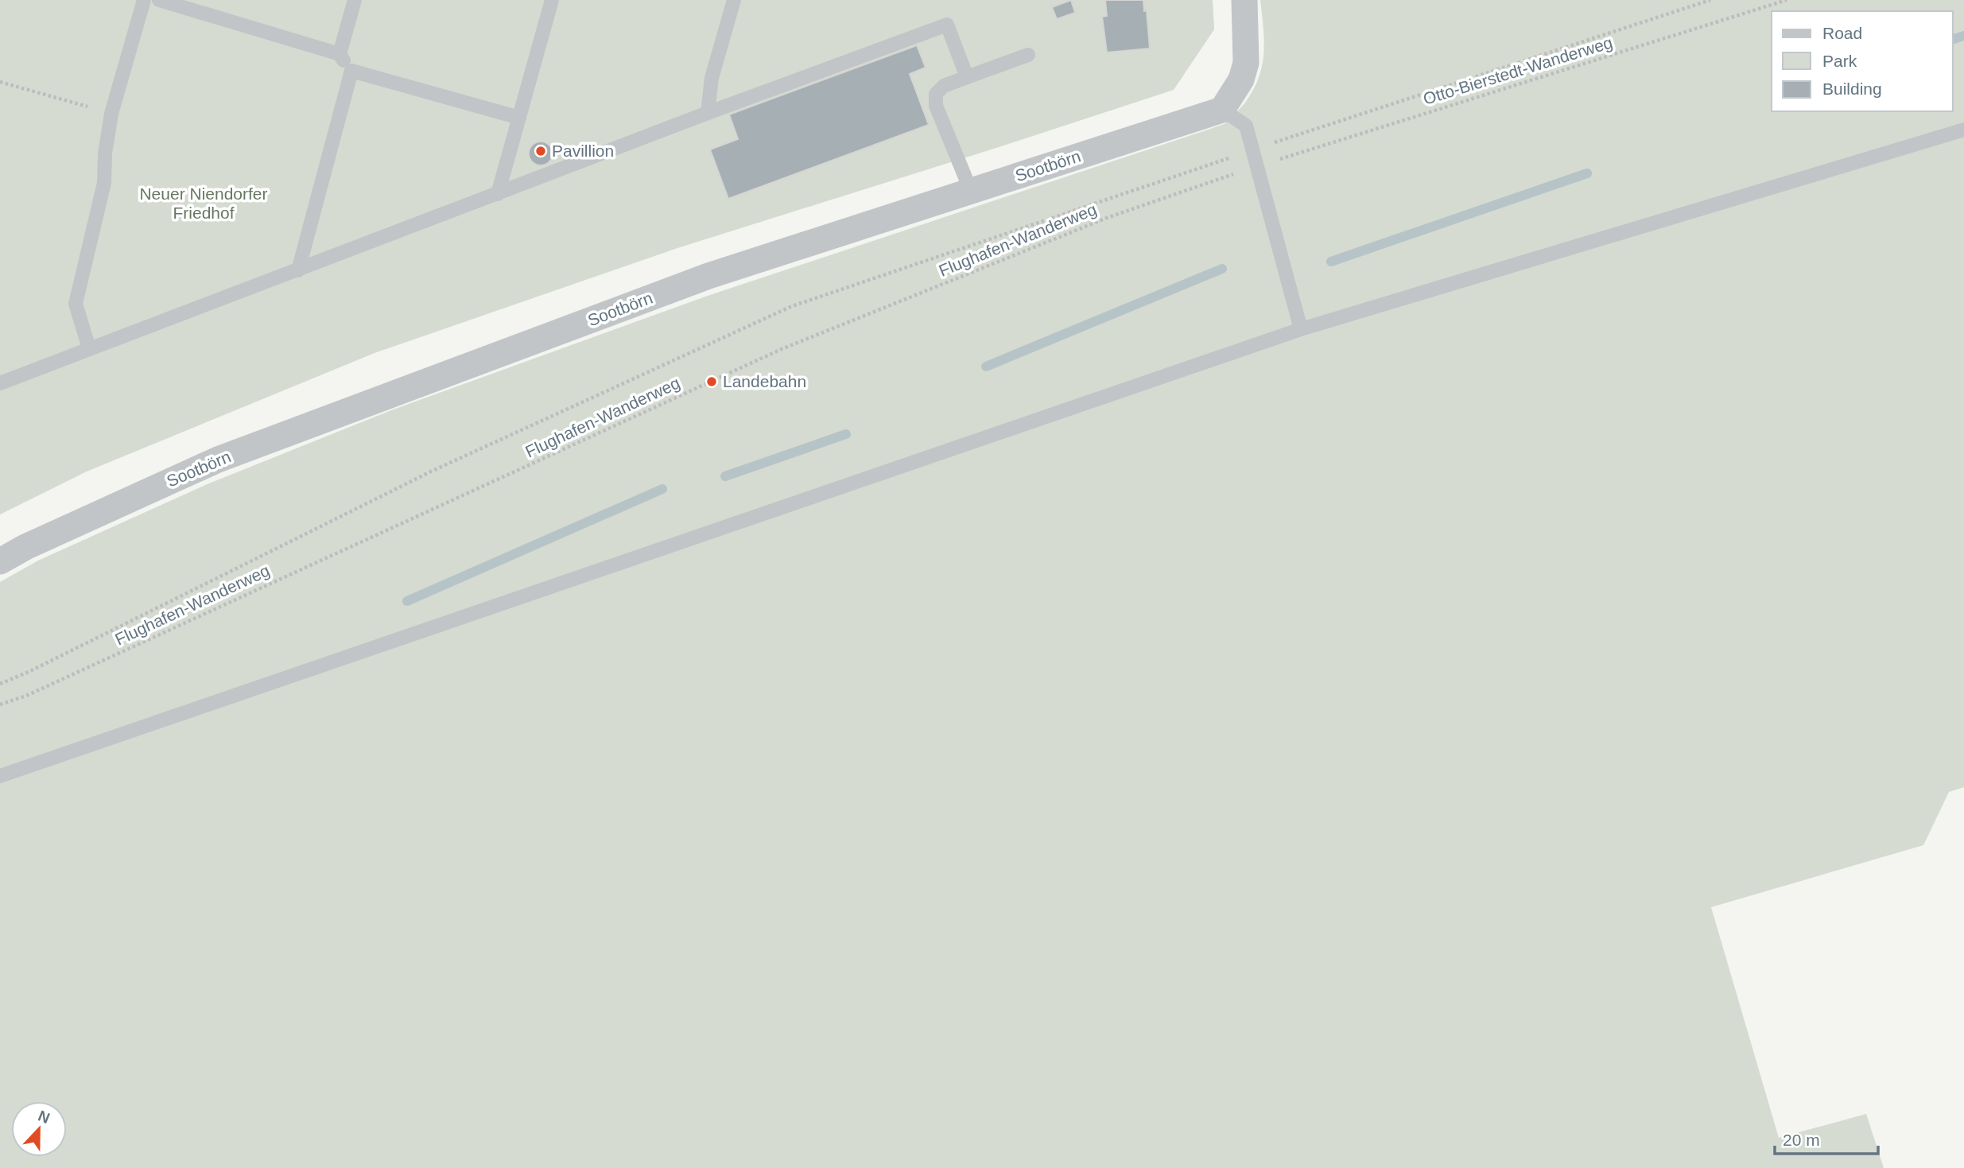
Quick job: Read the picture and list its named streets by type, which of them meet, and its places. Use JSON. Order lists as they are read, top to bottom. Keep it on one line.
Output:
{"streets":{"street":["Sootbörn"],"path":["Otto-Bierstedt-Wanderweg","Flughafen-Wanderweg"]},"crossings":[["Otto-Bierstedt-Wanderweg","Flughafen-Wanderweg"]],"parks":["Neuer Niendorfer Friedhof"],"places":["Pavillion","Landebahn"],"legend":["Road","Park","Building"],"scale_bar":"20 m","north":"top"}
